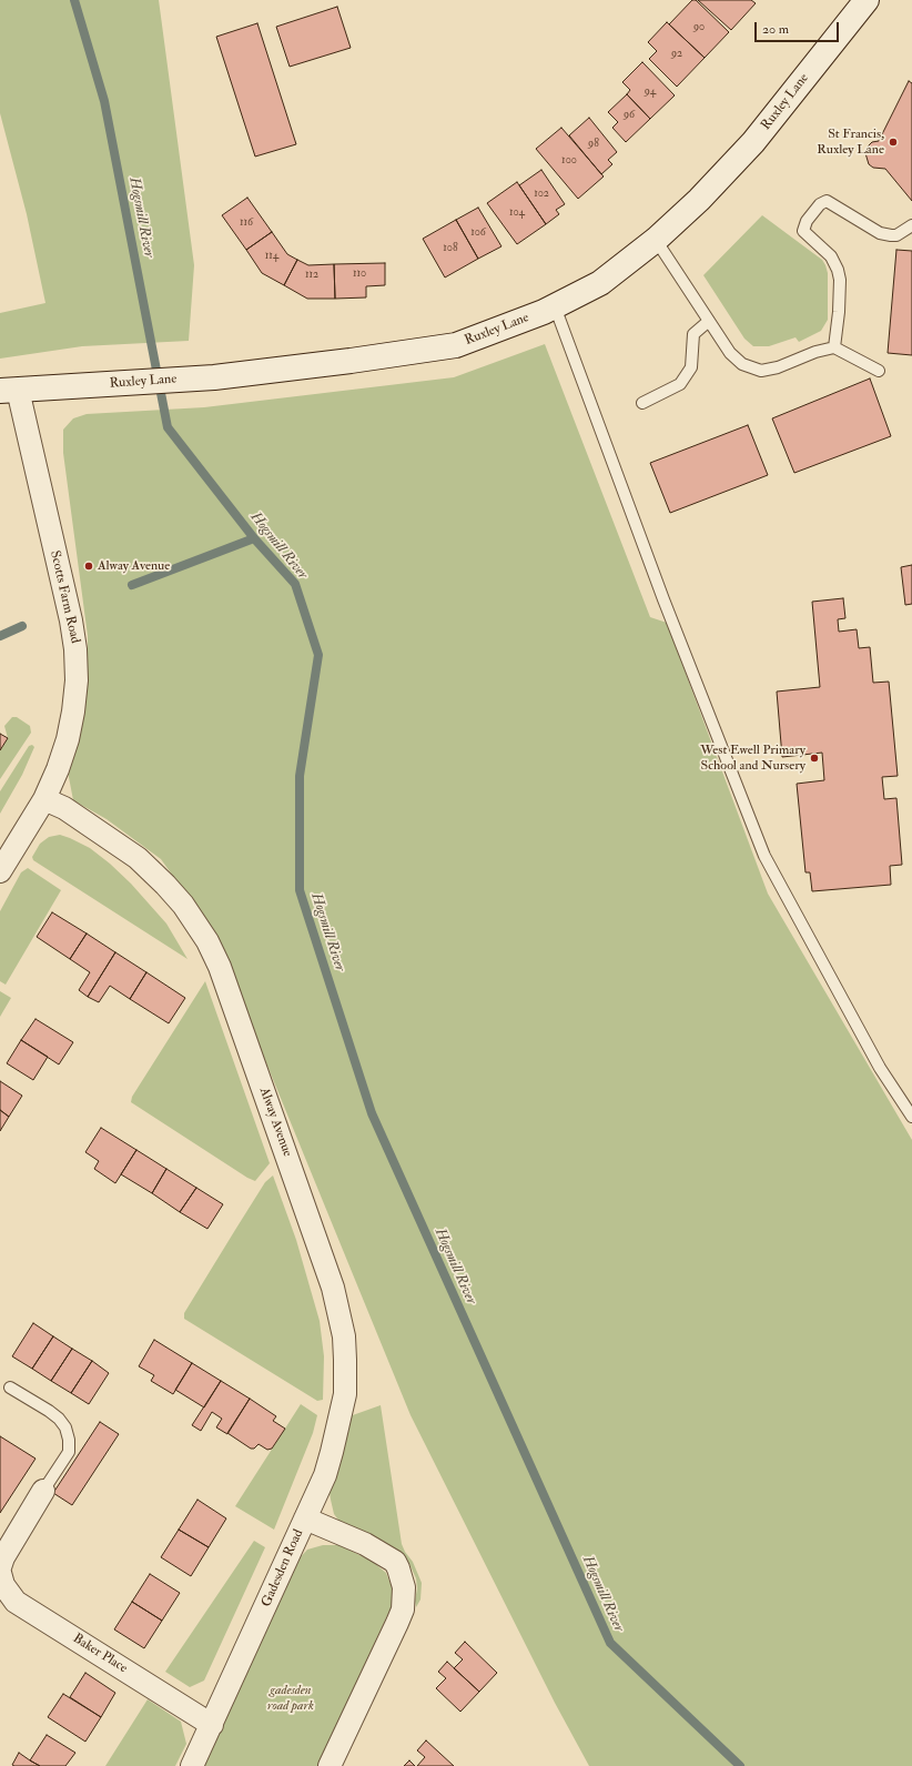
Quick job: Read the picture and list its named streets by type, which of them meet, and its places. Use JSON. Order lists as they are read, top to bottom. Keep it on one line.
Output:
{"streets":{"main road":["Ruxley Lane"],"street":["Scotts Farm Road","Alway Avenue","Gadesden Road","Baker Place"]},"crossings":[["Ruxley Lane","Scotts Farm Road"],["Scotts Farm Road","Alway Avenue"],["Alway Avenue","Gadesden Road"],["Gadesden Road","Baker Place"]],"water":["Hogsmill River"],"parks":["gadesden road park"],"places":["St Francis, Ruxley Lane","Alway Avenue","West Ewell Primary School and Nursery"],"house_numbers":["90","92","94","96","98","100","102","104","116","106","108","114","110","112"],"scale_bar":"20 m"}
